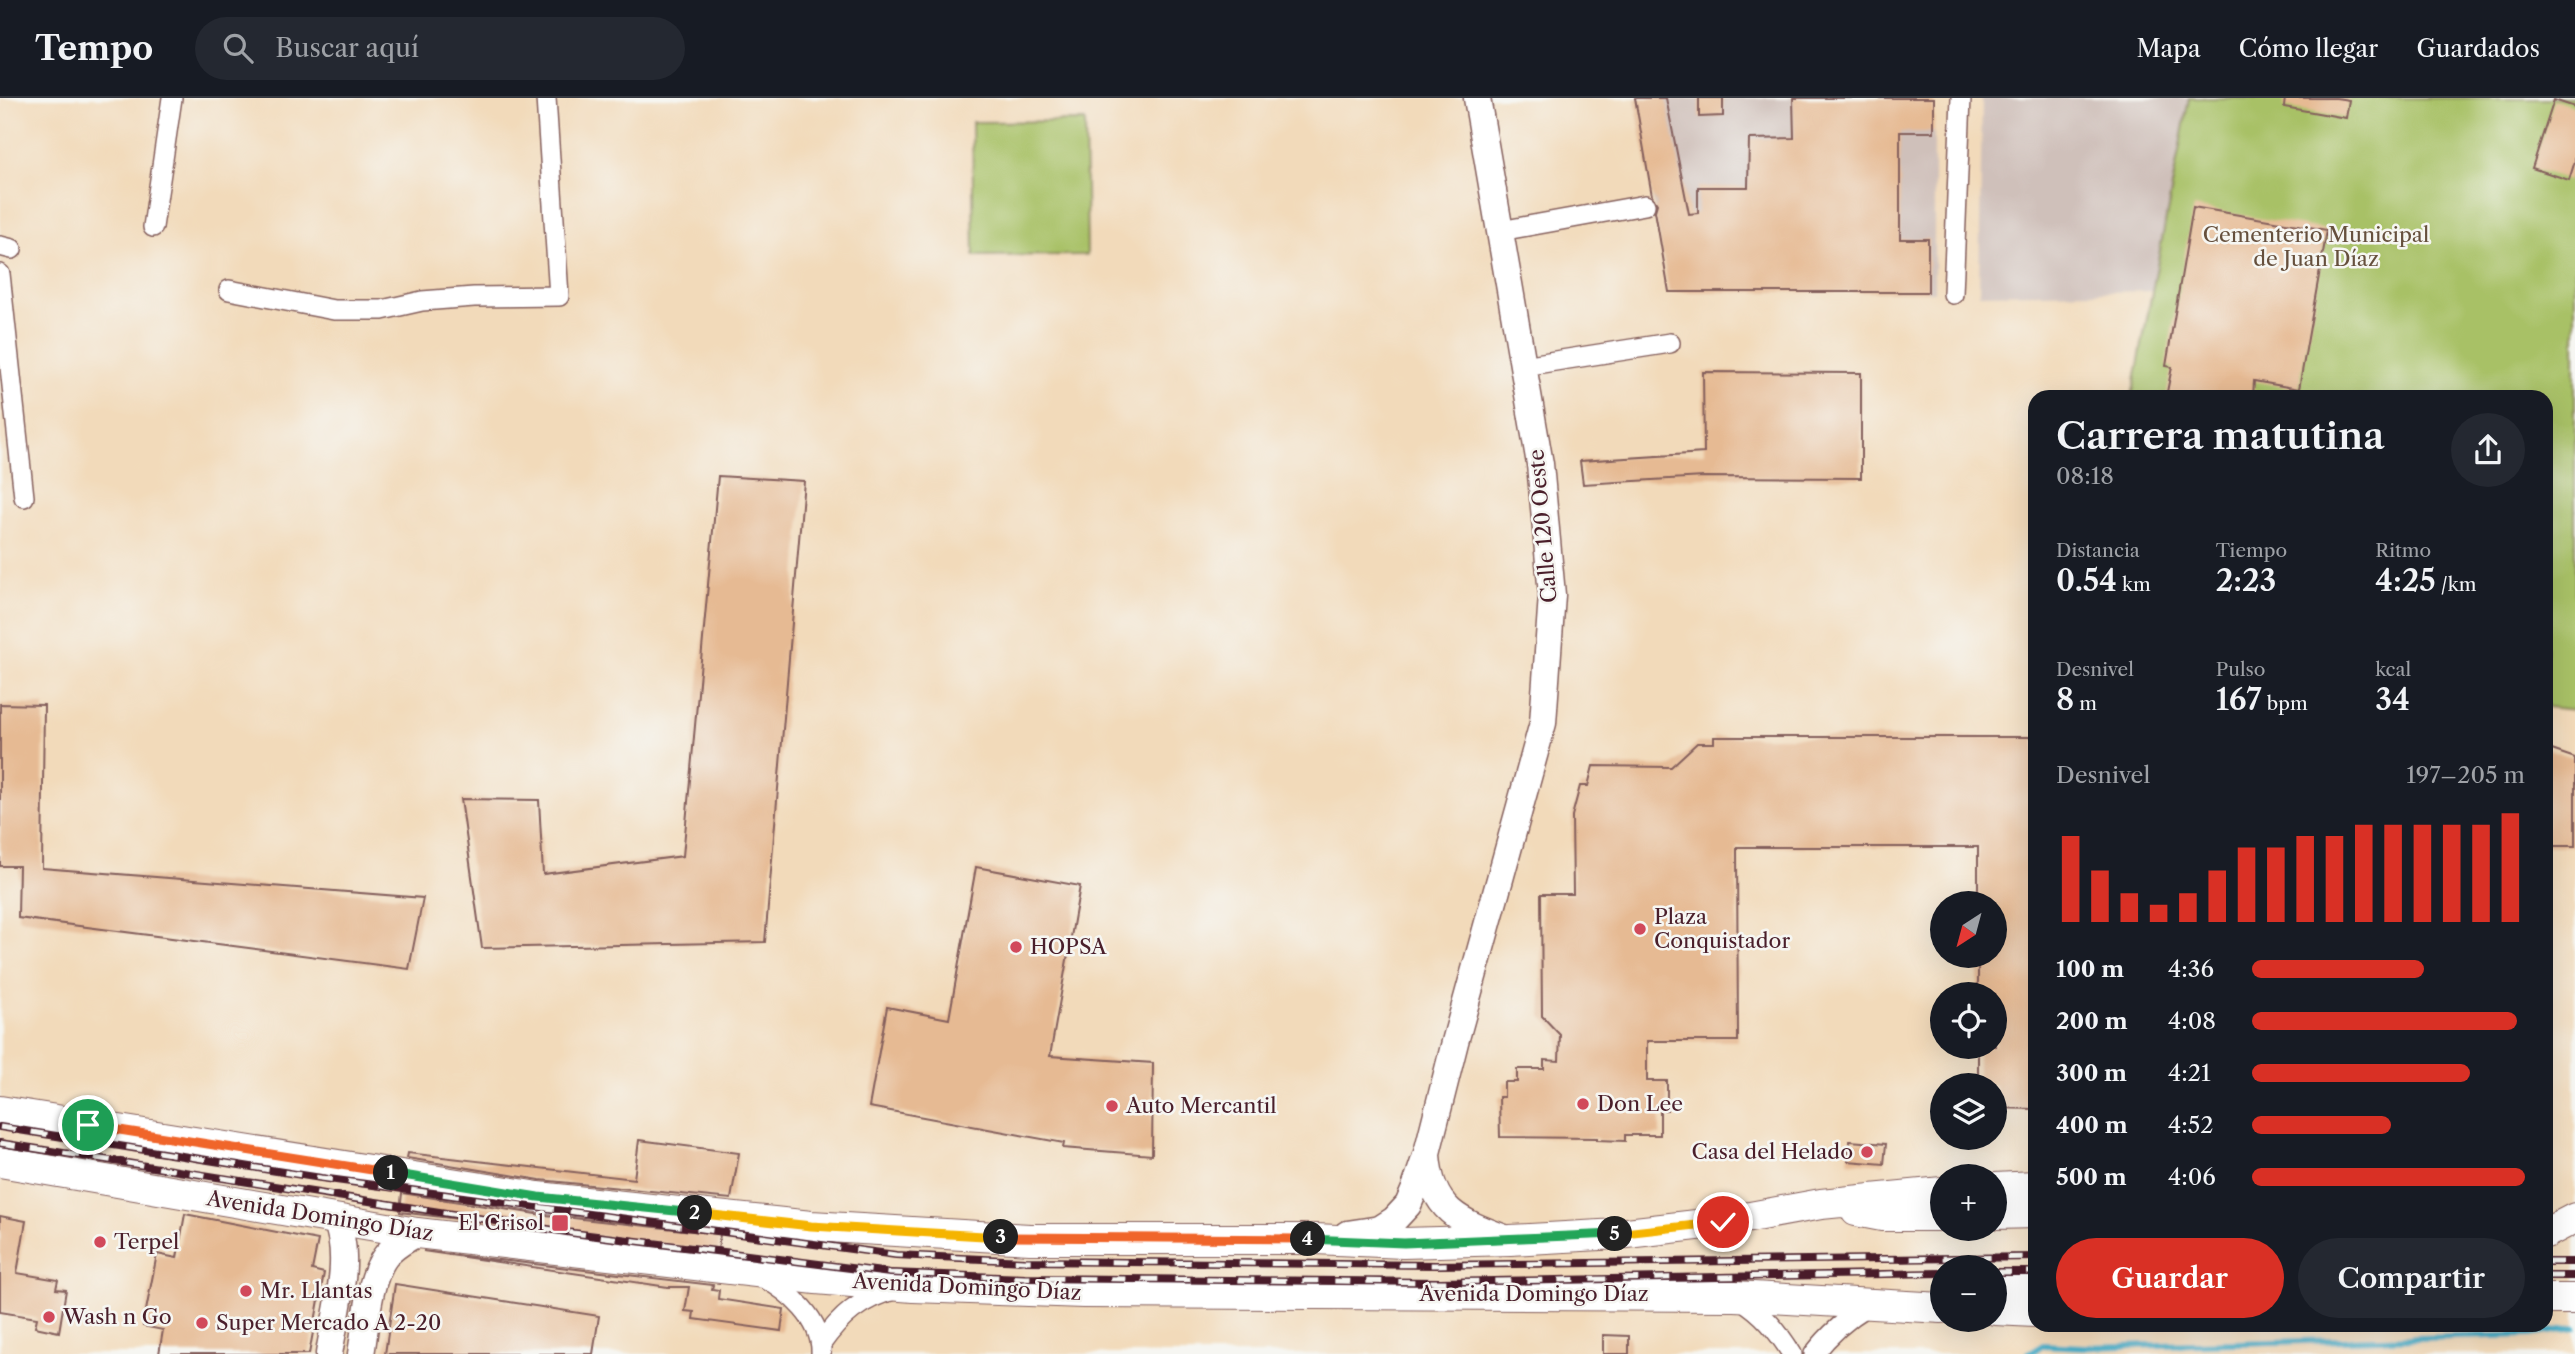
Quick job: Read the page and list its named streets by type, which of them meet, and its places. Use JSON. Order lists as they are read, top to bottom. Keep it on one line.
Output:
{"streets":{"main road":["Avenida Domingo Díaz"],"street":["Calle 120 Oeste"]},"parks":["Cementerio Municipal de Juan Díaz"],"places":{"other":["Plaza Conquistador","HOPSA","Don Lee","Auto Mercantil","Casa del Helado","Terpel","Mr. Llantas","Wash n Go","Super Mercado A 2-20"],"transit":["El Crisol"]},"north":"bottom left","page":{"header":"Tempo","search":"Buscar aquí","nav":["Mapa","Cómo llegar","Guardados"],"heading":["Carrera matutina","08:18"],"stats":[["Distancia","0.54 km"],["Tiempo","2:23"],["Ritmo","4:25 /km"],["Desnivel","8 m"],["Pulso","167 bpm"],["kcal","34"]],"chart":["Desnivel","197–205 m"],"map_buttons":["+","−"],"list":[{"name":"100 m","note":"4:36"},{"name":"200 m","note":"4:08"},{"name":"300 m","note":"4:21"},{"name":"400 m","note":"4:52"},{"name":"500 m","note":"4:06"}],"pins":["1","2","5","3","4"],"buttons":["Guardar","Compartir"]}}
